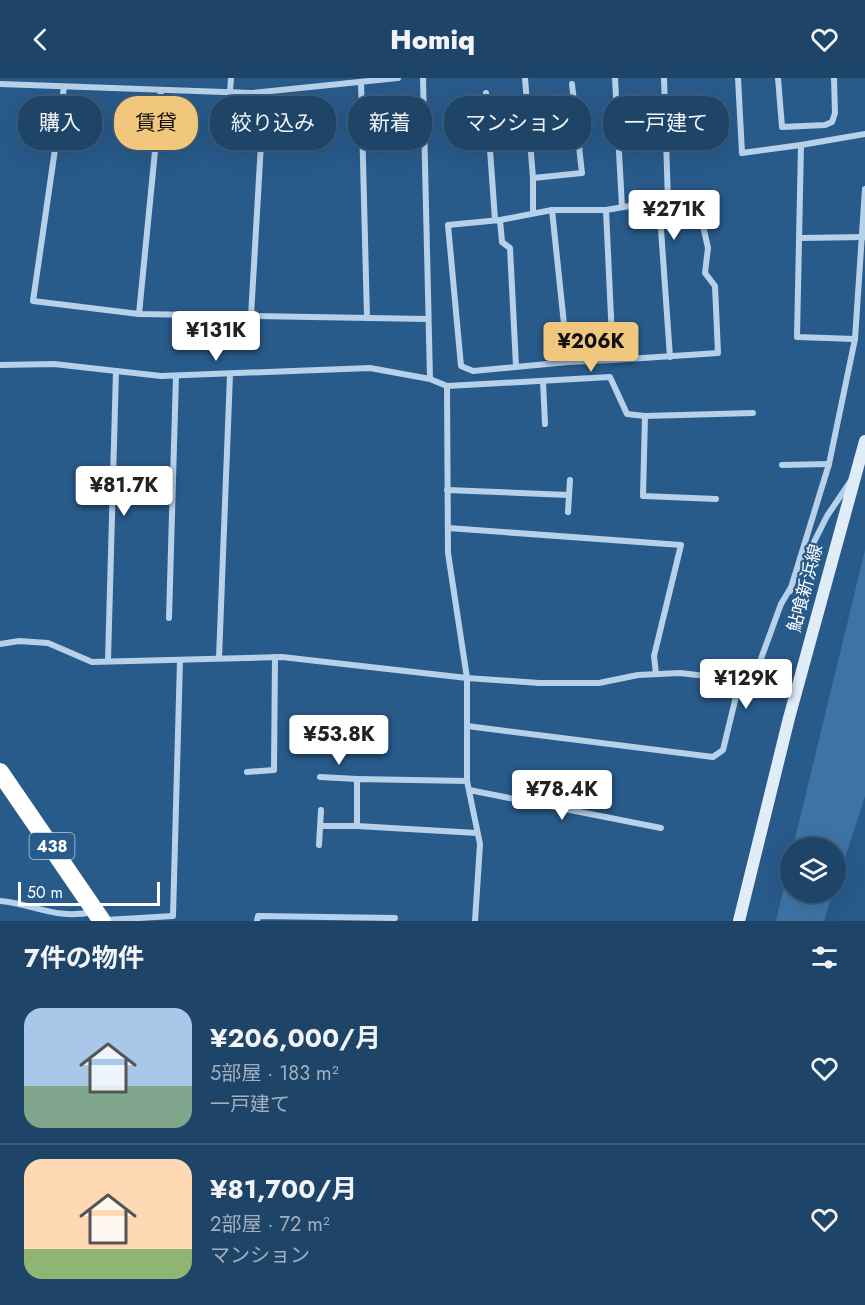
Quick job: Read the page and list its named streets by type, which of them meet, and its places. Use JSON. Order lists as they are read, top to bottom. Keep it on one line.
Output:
{"streets":{"highway":["438"],"main road":["鮎喰新浜線"]},"scale_bar":"50 m","page":{"header":"Homiq","chip":["購入","賃貸","絞り込み","新着","マンション","一戸建て"],"price":["¥271K","¥131K","¥206K","¥81.7K","¥129K","¥53.8K","¥78.4K"],"scale":"50 m","heading":"7件の物件","list":[{"name":"¥206,000/月","note":"5部屋 · 183 m² · 一戸建て"},{"name":"¥81,700/月","note":"2部屋 · 72 m² · マンション"}]}}
